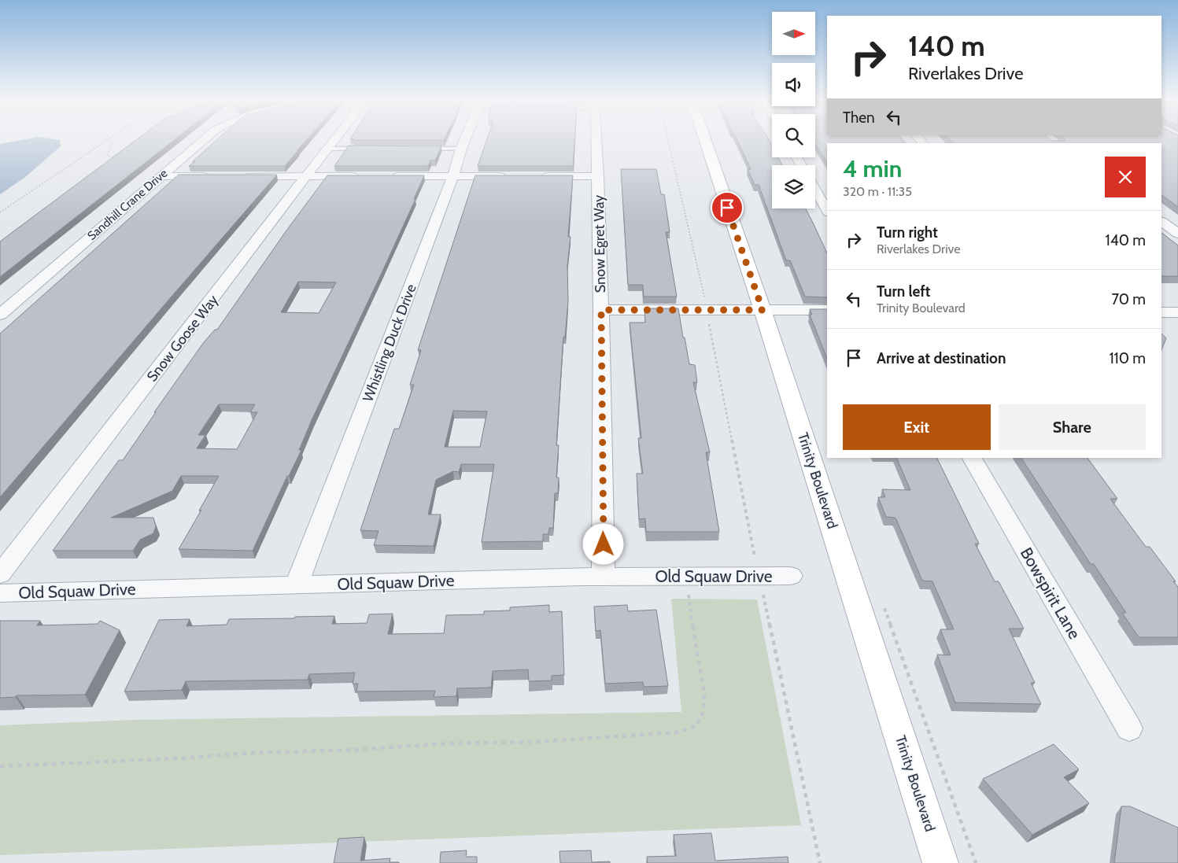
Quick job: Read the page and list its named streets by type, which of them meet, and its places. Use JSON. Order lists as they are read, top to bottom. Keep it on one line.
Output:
{"streets":{"main road":["Trinity Boulevard"],"street":["Sandhill Crane Drive","Snow Egret Way","Snow Goose Way","Whistling Duck Drive","Old Squaw Drive","Bowspirit Lane"]},"crossings":[["Snow Egret Way","Old Squaw Drive"],["Whistling Duck Drive","Old Squaw Drive"]],"north":"right","page":{"turn":["140 m","Riverlakes Drive"],"then":"Then","heading":["4 min","320 m · 11:35"],"list":[{"name":"Turn right","note":"Riverlakes Drive","value":"140 m"},{"name":"Turn left","note":"Trinity Boulevard","value":"70 m"},{"name":"Arrive at destination","value":"110 m"}],"buttons":["Exit","Share"]}}
